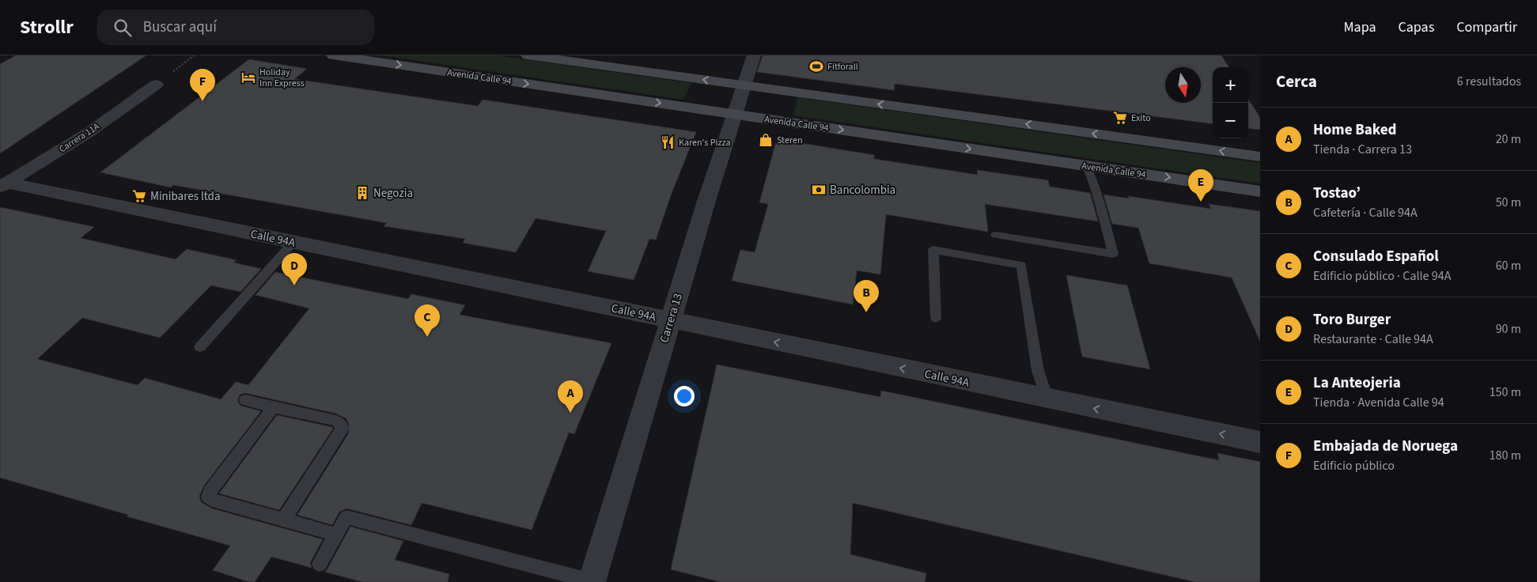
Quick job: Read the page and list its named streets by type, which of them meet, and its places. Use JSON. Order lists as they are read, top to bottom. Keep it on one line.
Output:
{"streets":{"main road":["Avenida Calle 94"],"street":["Carrera 11A","Calle 94A","Carrera 13"]},"crossings":[["Avenida Calle 94","Carrera 13"],["Carrera 11A","Calle 94A"],["Calle 94A","Carrera 13"]],"one_way":["Calle 94A"],"places":{"sports":["Fitforall"],"hotel":["Holiday Inn Express"],"supermarket":["Exito","Minibares ltda"],"shop":["Steren"],"restaurant":["Karen's Pizza"],"bank":["Bancolombia"],"building":["Negozia"]},"north":"bottom","page":{"header":"Strollr","search":"Buscar aquí","nav":["Mapa","Capas","Compartir"],"heading":["Cerca","6 resultados"],"map_buttons":["+","−"],"pins":["F","E","D","B","C","A"],"list":[{"mark":"A","name":"Home Baked","note":"Tienda · Carrera 13","value":"20 m"},{"mark":"B","name":"Tostao’","note":"Cafetería · Calle 94A","value":"50 m"},{"mark":"C","name":"Consulado Español","note":"Edificio público · Calle 94A","value":"60 m"},{"mark":"D","name":"Toro Burger","note":"Restaurante · Calle 94A","value":"90 m"},{"mark":"E","name":"La Anteojeria","note":"Tienda · Avenida Calle 94","value":"150 m"},{"mark":"F","name":"Embajada de Noruega","note":"Edificio público","value":"180 m"}]}}
